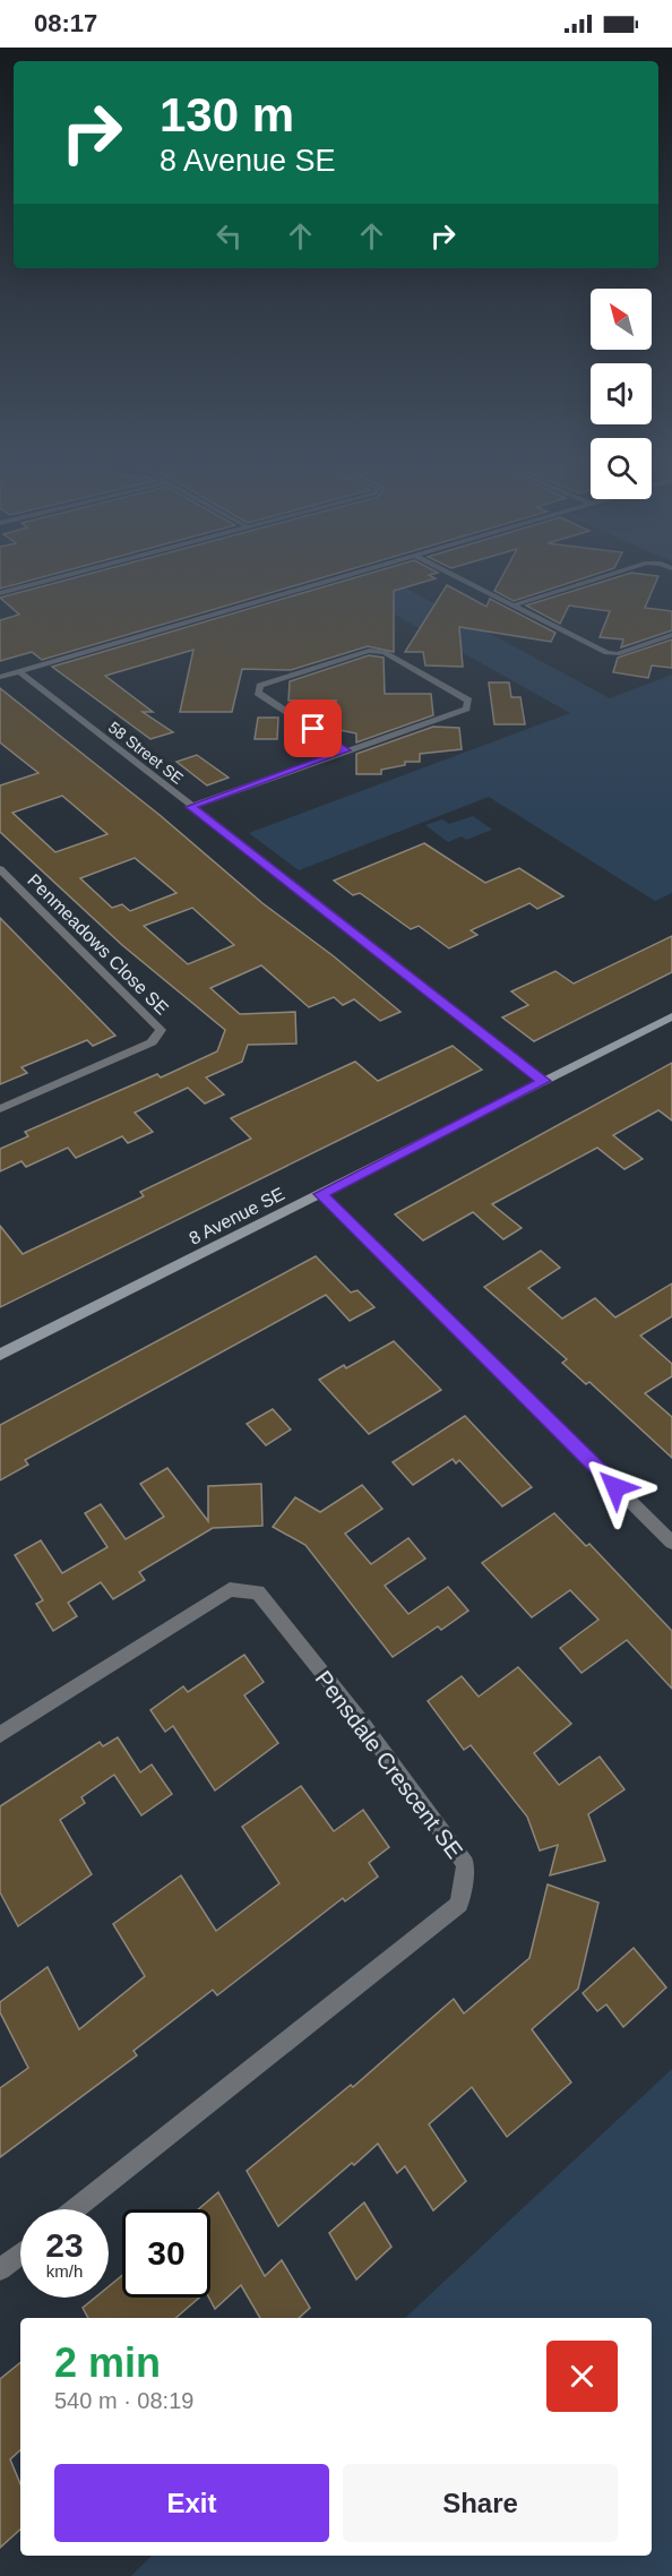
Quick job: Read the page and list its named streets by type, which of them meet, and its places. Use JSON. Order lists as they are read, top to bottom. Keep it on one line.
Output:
{"streets":{"street":["58 Street SE","Penmeadows Close SE","8 Avenue SE","Pensdale Crescent SE"]},"crossings":[["58 Street SE","8 Avenue SE"]],"north":"top left","page":{"status":"08:17","turn":["130 m","8 Avenue SE"],"speed":"23 km/h","limit":"30","heading":["2 min","540 m · 08:19"],"buttons":["Exit","Share"]}}
